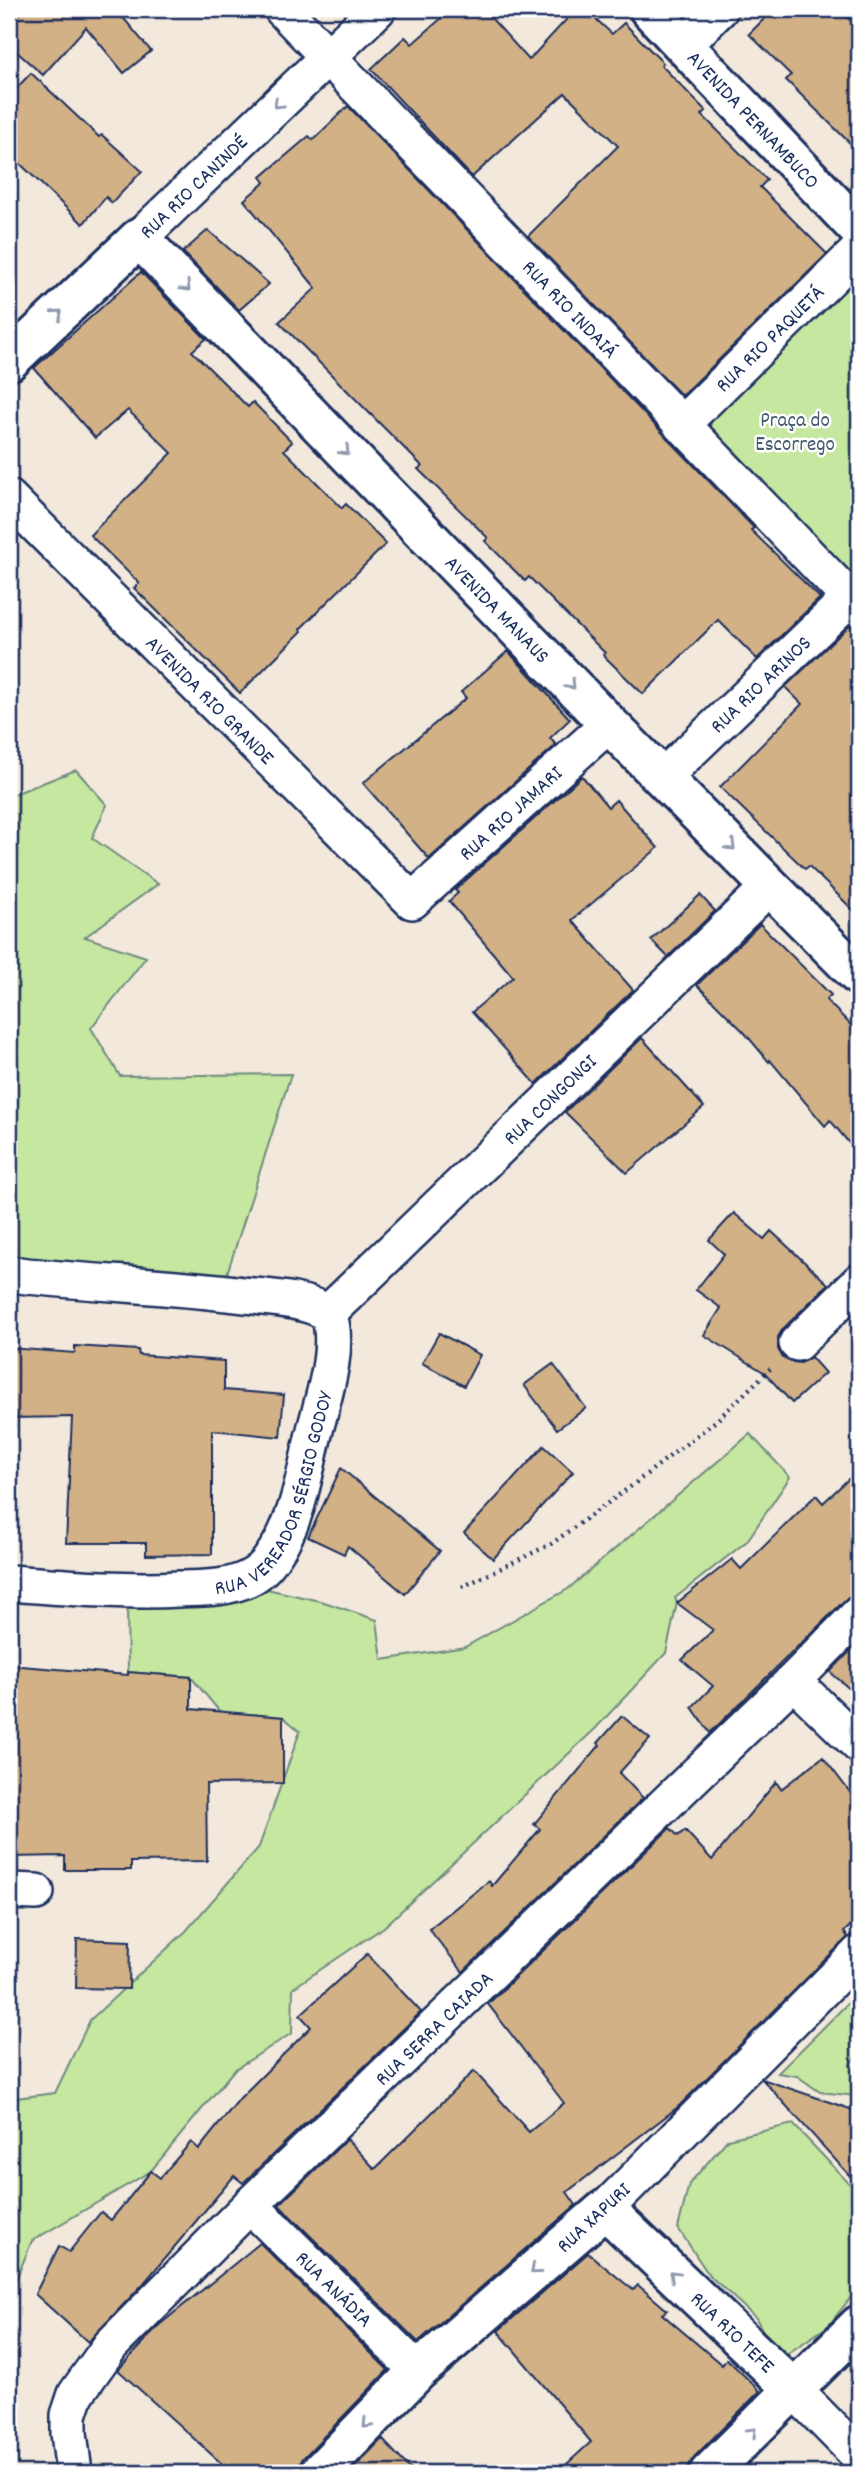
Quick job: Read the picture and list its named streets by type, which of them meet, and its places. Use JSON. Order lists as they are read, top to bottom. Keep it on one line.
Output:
{"streets":{"main road":["AVENIDA PERNAMBUCO","RUA RIO CANINDÉ","AVENIDA MANAUS","RUA XAPURI","RUA RIO TEFE"],"street":["RUA RIO INDAIÁ","RUA RIO PAQUETÁ","RUA RIO ARINOS","AVENIDA RIO GRANDE","RUA RIO JAMARI","RUA CONGONGI","RUA VEREADOR SÉRGIO GODOY","RUA SERRA CAIADA","RUA ANÁDIA"]},"crossings":[["RUA RIO CANINDÉ","RUA RIO INDAIÁ"],["RUA RIO CANINDÉ","AVENIDA MANAUS"],["RUA RIO INDAIÁ","RUA RIO PAQUETÁ"],["RUA RIO INDAIÁ","RUA RIO ARINOS"],["AVENIDA MANAUS","RUA RIO ARINOS"],["AVENIDA MANAUS","RUA RIO JAMARI"],["AVENIDA MANAUS","RUA CONGONGI"],["AVENIDA RIO GRANDE","RUA RIO JAMARI"],["RUA CONGONGI","RUA VEREADOR SÉRGIO GODOY"],["RUA SERRA CAIADA","RUA ANÁDIA"],["RUA XAPURI","RUA ANÁDIA"],["RUA XAPURI","RUA RIO TEFE"]],"one_way":["AVENIDA MANAUS","RUA XAPURI","RUA RIO TEFE"],"parks":["Praça do Escorrego"]}
